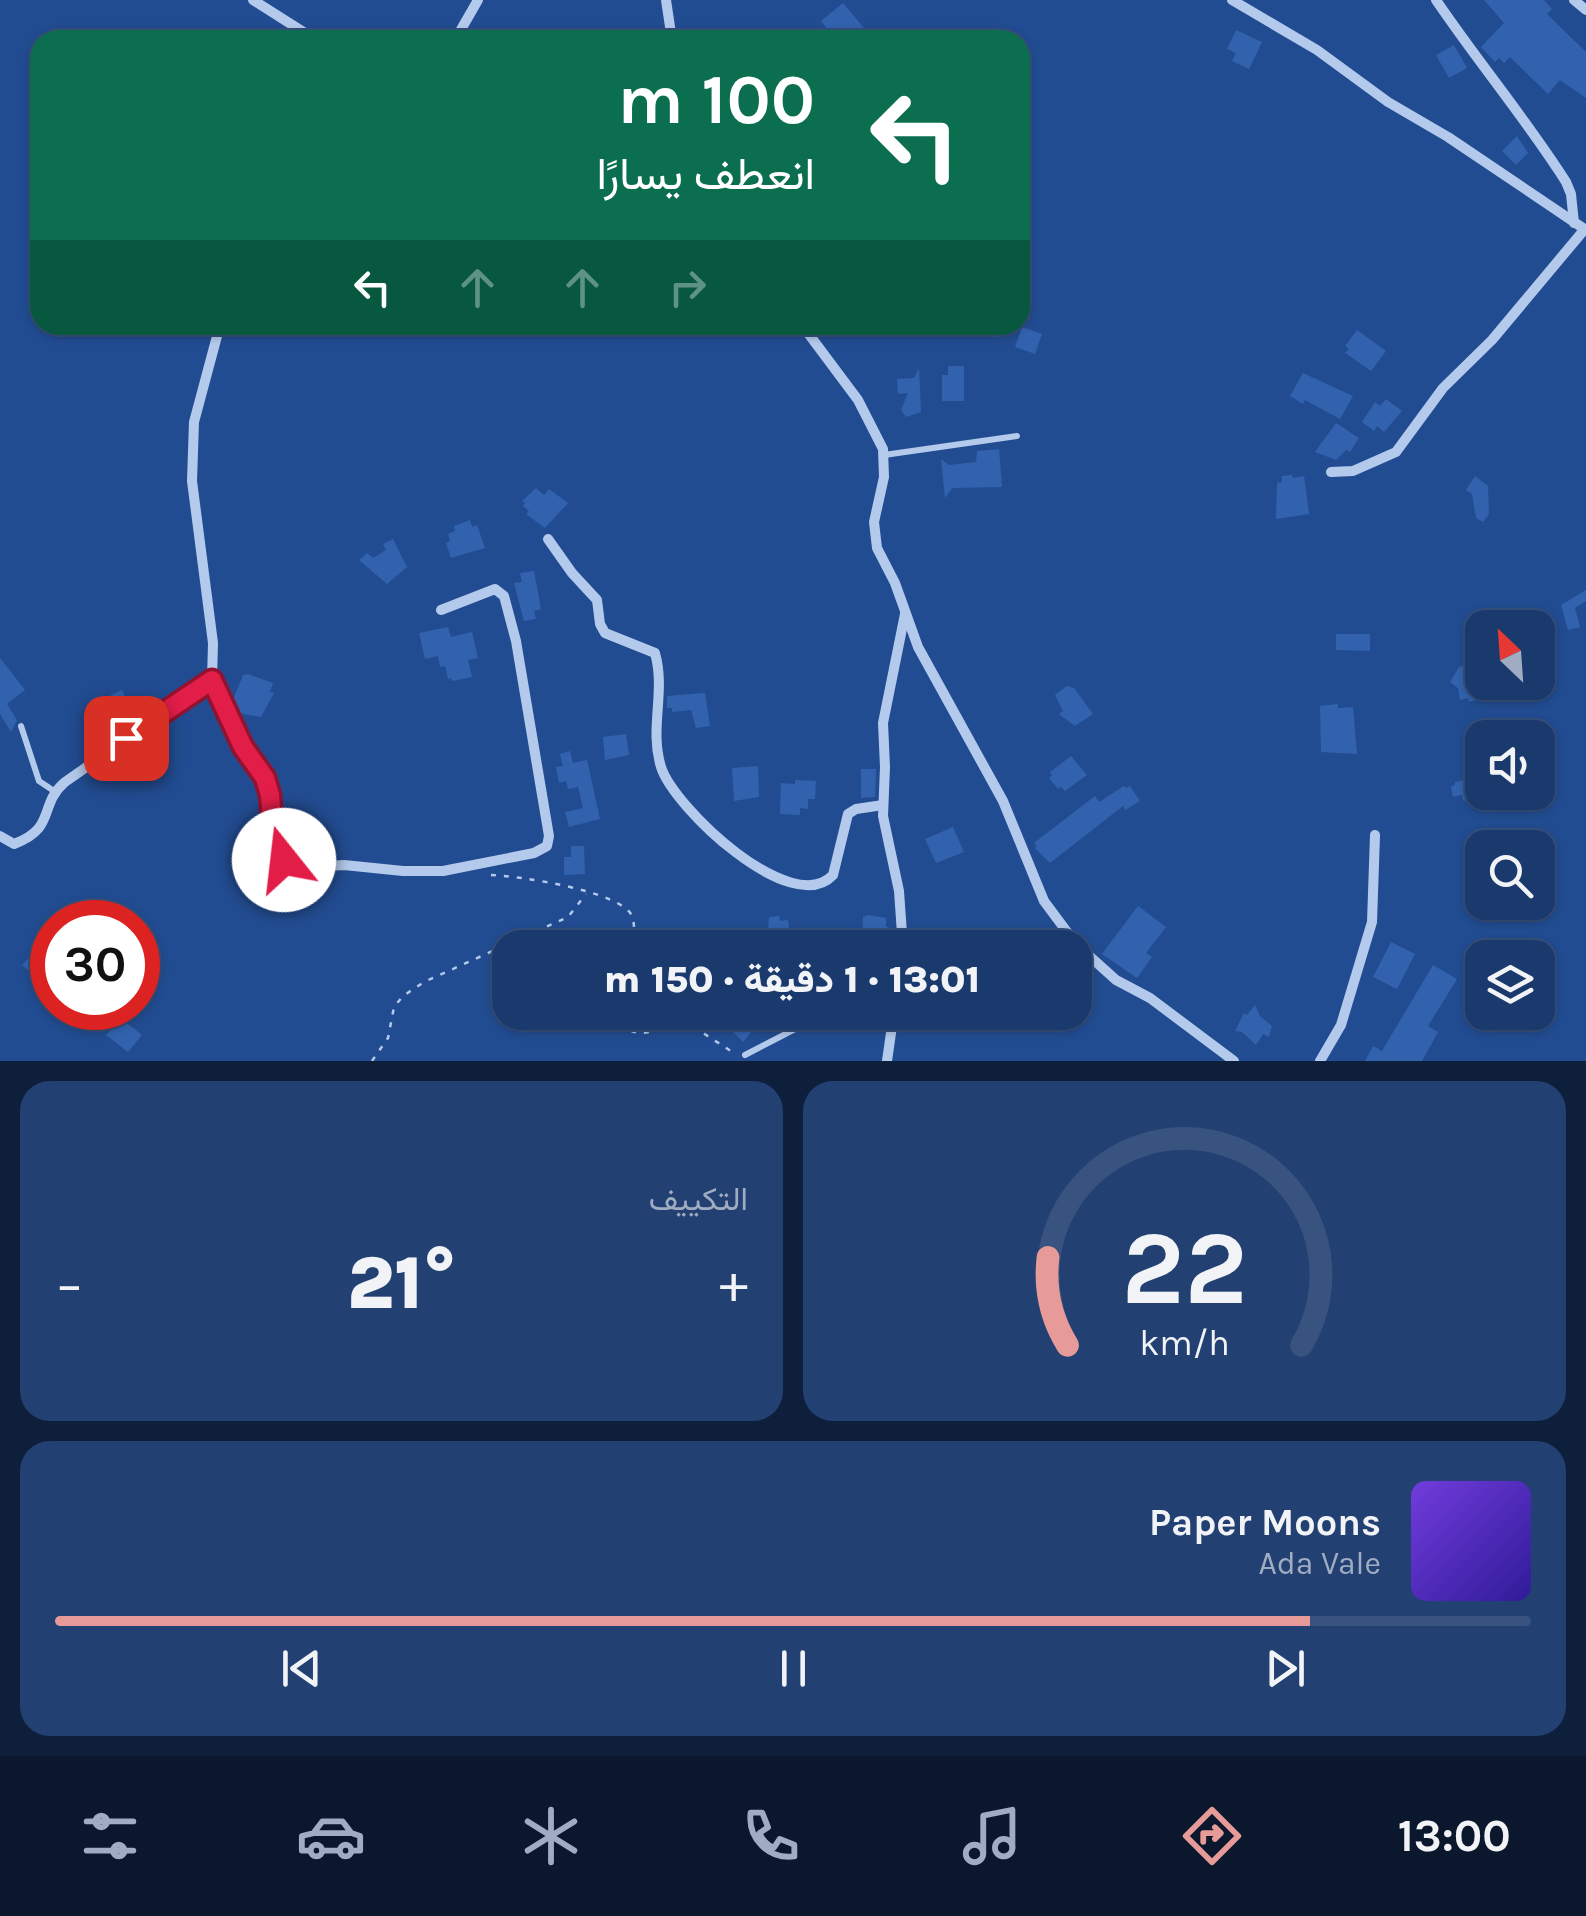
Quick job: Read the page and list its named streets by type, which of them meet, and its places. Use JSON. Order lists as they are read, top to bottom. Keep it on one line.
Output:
{"north":"top left","page":{"turn":["100 m","انعطف يسارًا"],"limit":"30","trip":"13:01 · 1 دقيقة · 150 m","tile":"التكييف","heat":["−","21°","+"],"song":["Paper Moons","Ada Vale"],"tabs":"13:00","gauge":["22","km/h"]}}
